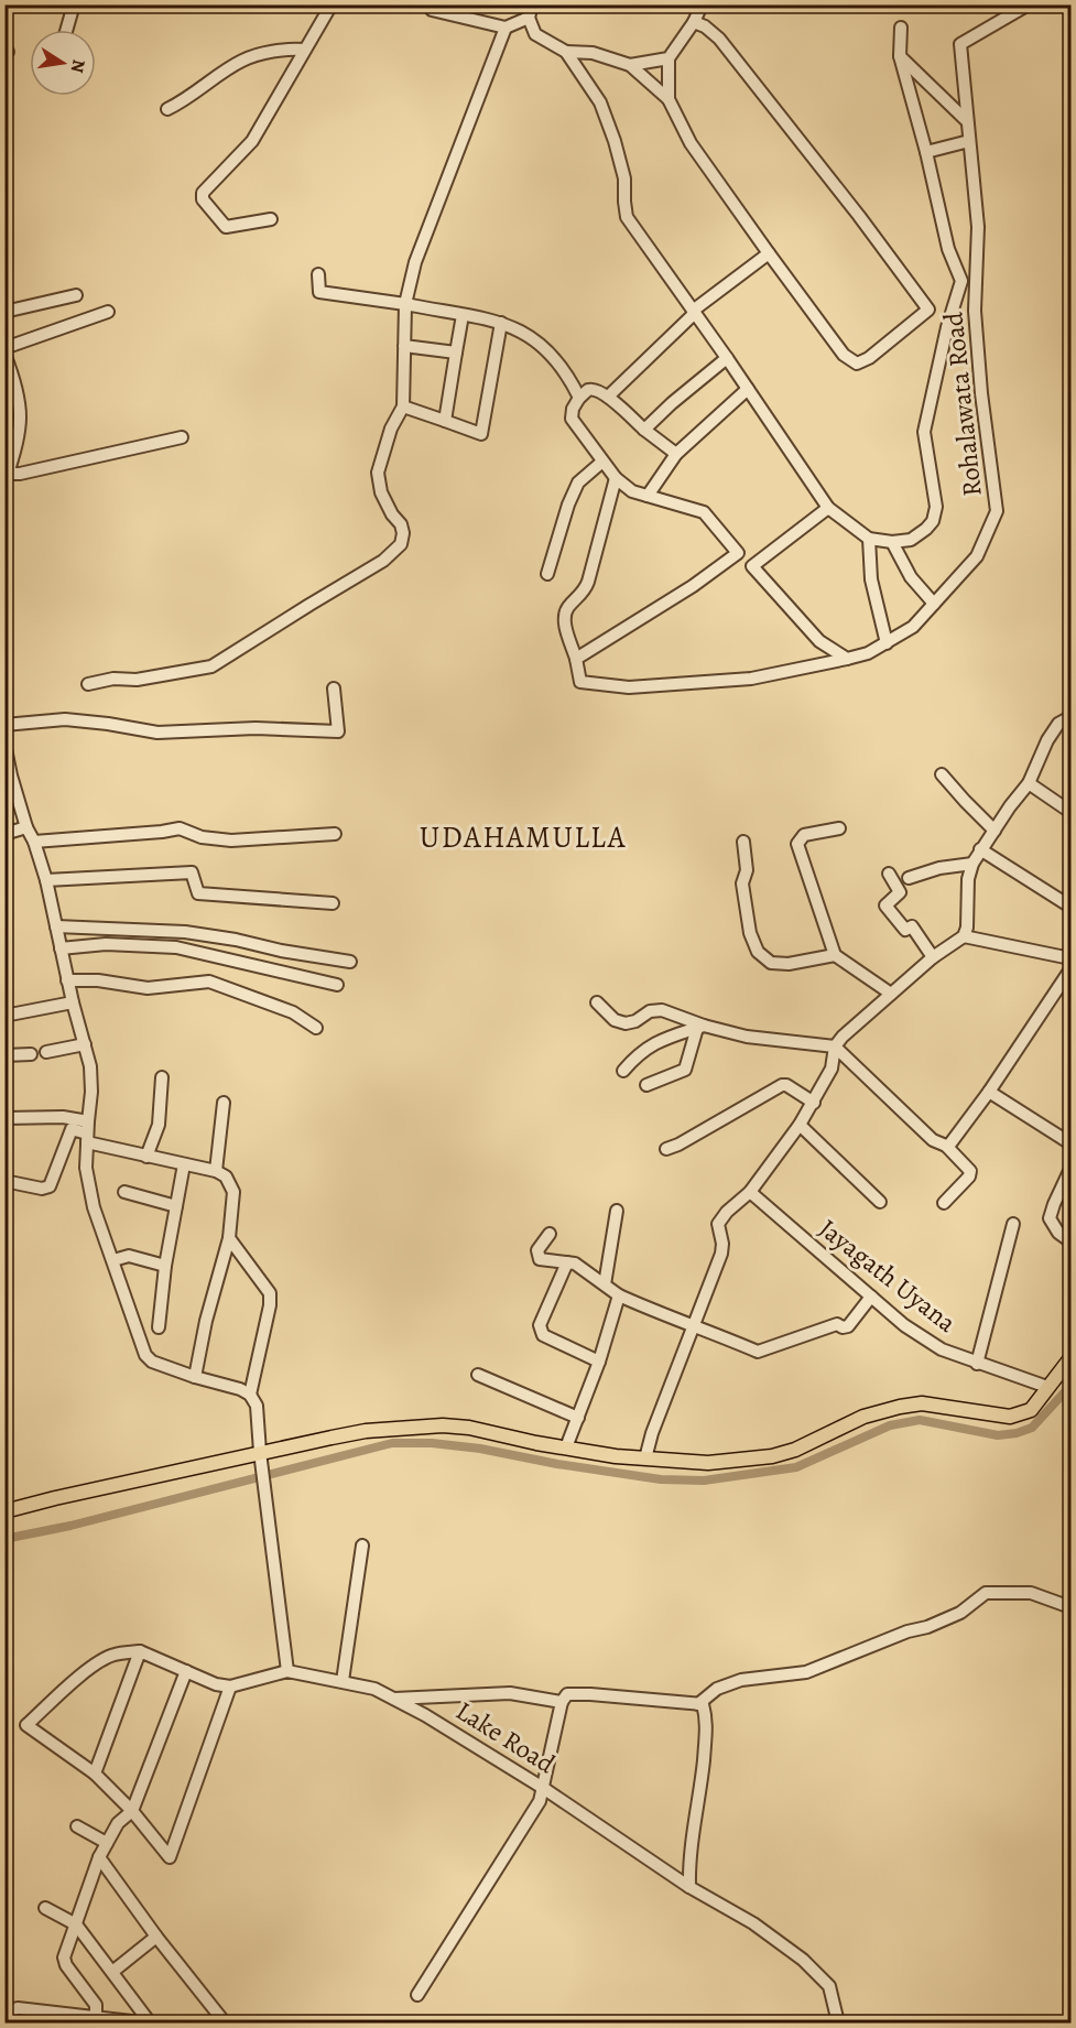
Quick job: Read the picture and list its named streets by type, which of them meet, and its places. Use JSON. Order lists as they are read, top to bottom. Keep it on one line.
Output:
{"streets":{"street":["Rohalawata Road","Jayagath Uyana","Lake Road"]},"districts":["UDAHAMULLA"],"north":"right"}
